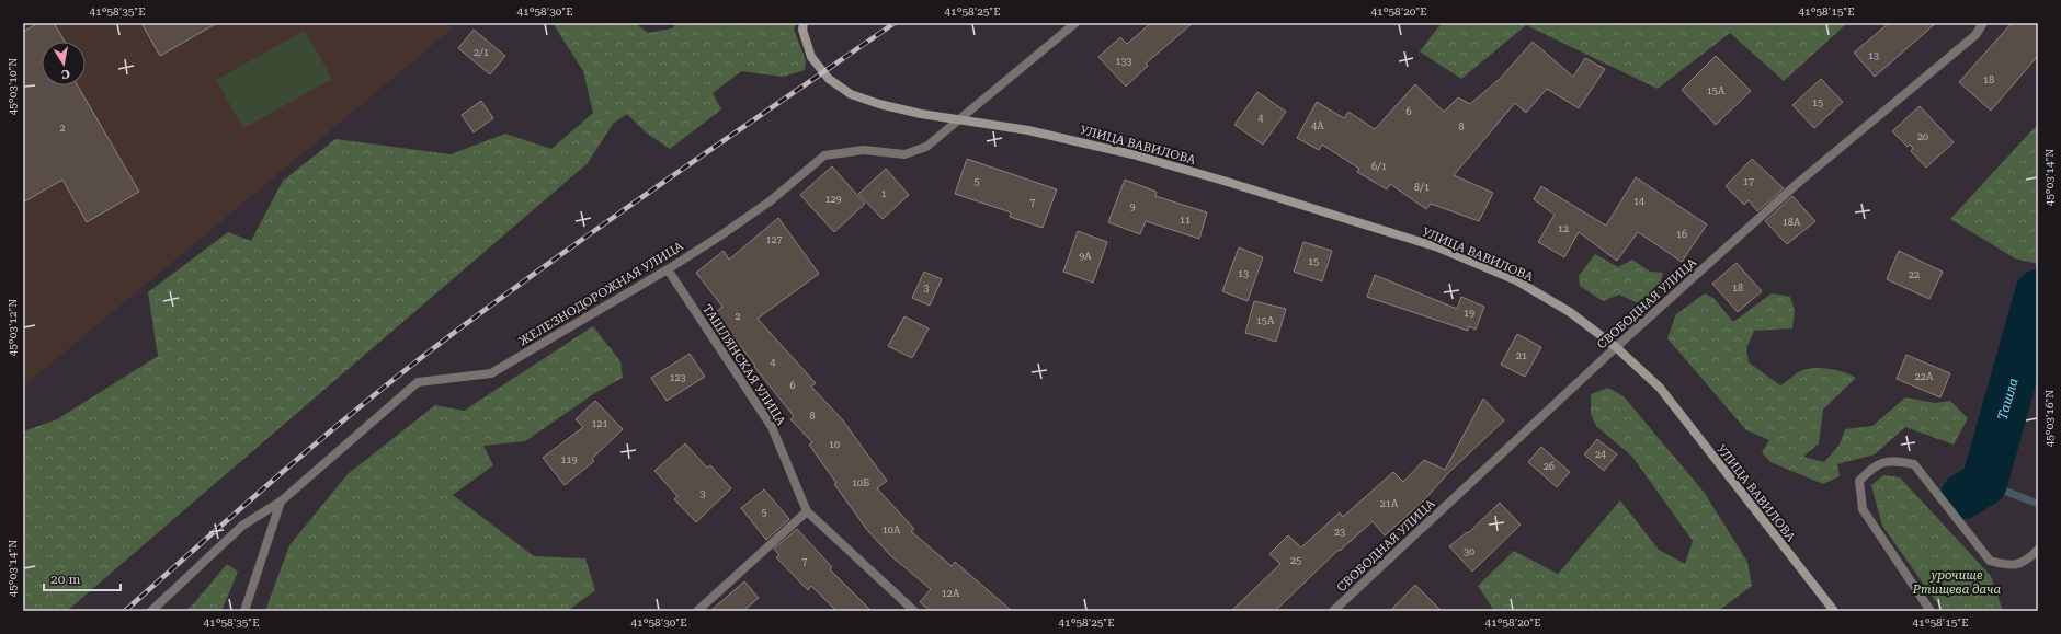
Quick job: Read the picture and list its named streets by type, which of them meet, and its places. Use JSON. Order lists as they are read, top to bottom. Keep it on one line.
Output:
{"streets":{"main road":["УЛИЦА ВАВИЛОВА"],"street":["ЖЕЛЕЗНОДОРОЖНАЯ УЛИЦА","СВОБОДНАЯ УЛИЦА","ТАШЛЯНСКАЯ УЛИЦА"]},"crossings":[["УЛИЦА ВАВИЛОВА","ЖЕЛЕЗНОДОРОЖНАЯ УЛИЦА"],["УЛИЦА ВАВИЛОВА","СВОБОДНАЯ УЛИЦА"],["ЖЕЛЕЗНОДОРОЖНАЯ УЛИЦА","ТАШЛЯНСКАЯ УЛИЦА"]],"water":["Ташла"],"parks":["урочище Ртищева дача"],"house_numbers":["2/1","13","133","18","15А","15","6","4","4А","8","2","20","6/1","5","17","8/1","1","129","14","7","9","11","18А","12","16","127","9А","15","13","22","3","18","19","2","15А","21","4","22А","123","6","8","121","10","24","119","26","10Б","3","21А","5","10А","23","30","25","7","12А"],"scale_bar":"20 m","north":"bottom","coordinates":["41°58'35\"E","41°58'30\"E","41°58'25\"E","41°58'20\"E","41°58'15\"E","45°03'10\"N","45°03'14\"N","45°03'12\"N","45°03'16\"N"]}
